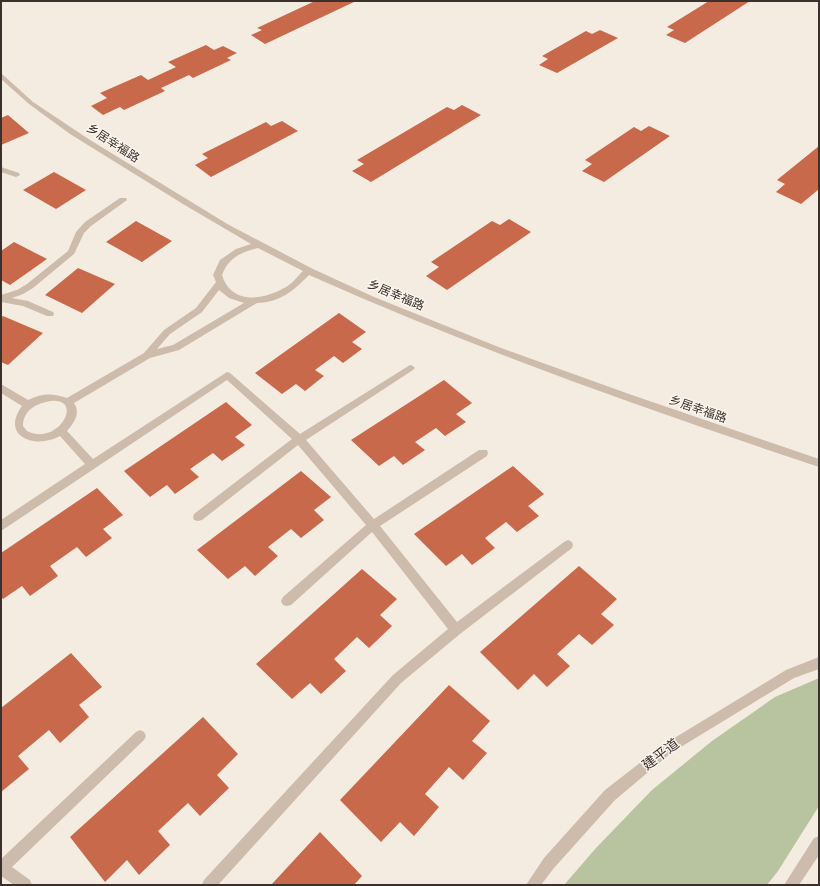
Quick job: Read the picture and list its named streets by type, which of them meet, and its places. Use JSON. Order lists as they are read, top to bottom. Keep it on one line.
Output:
{"streets":{"street":["乡居幸福路","建平道"]}}
